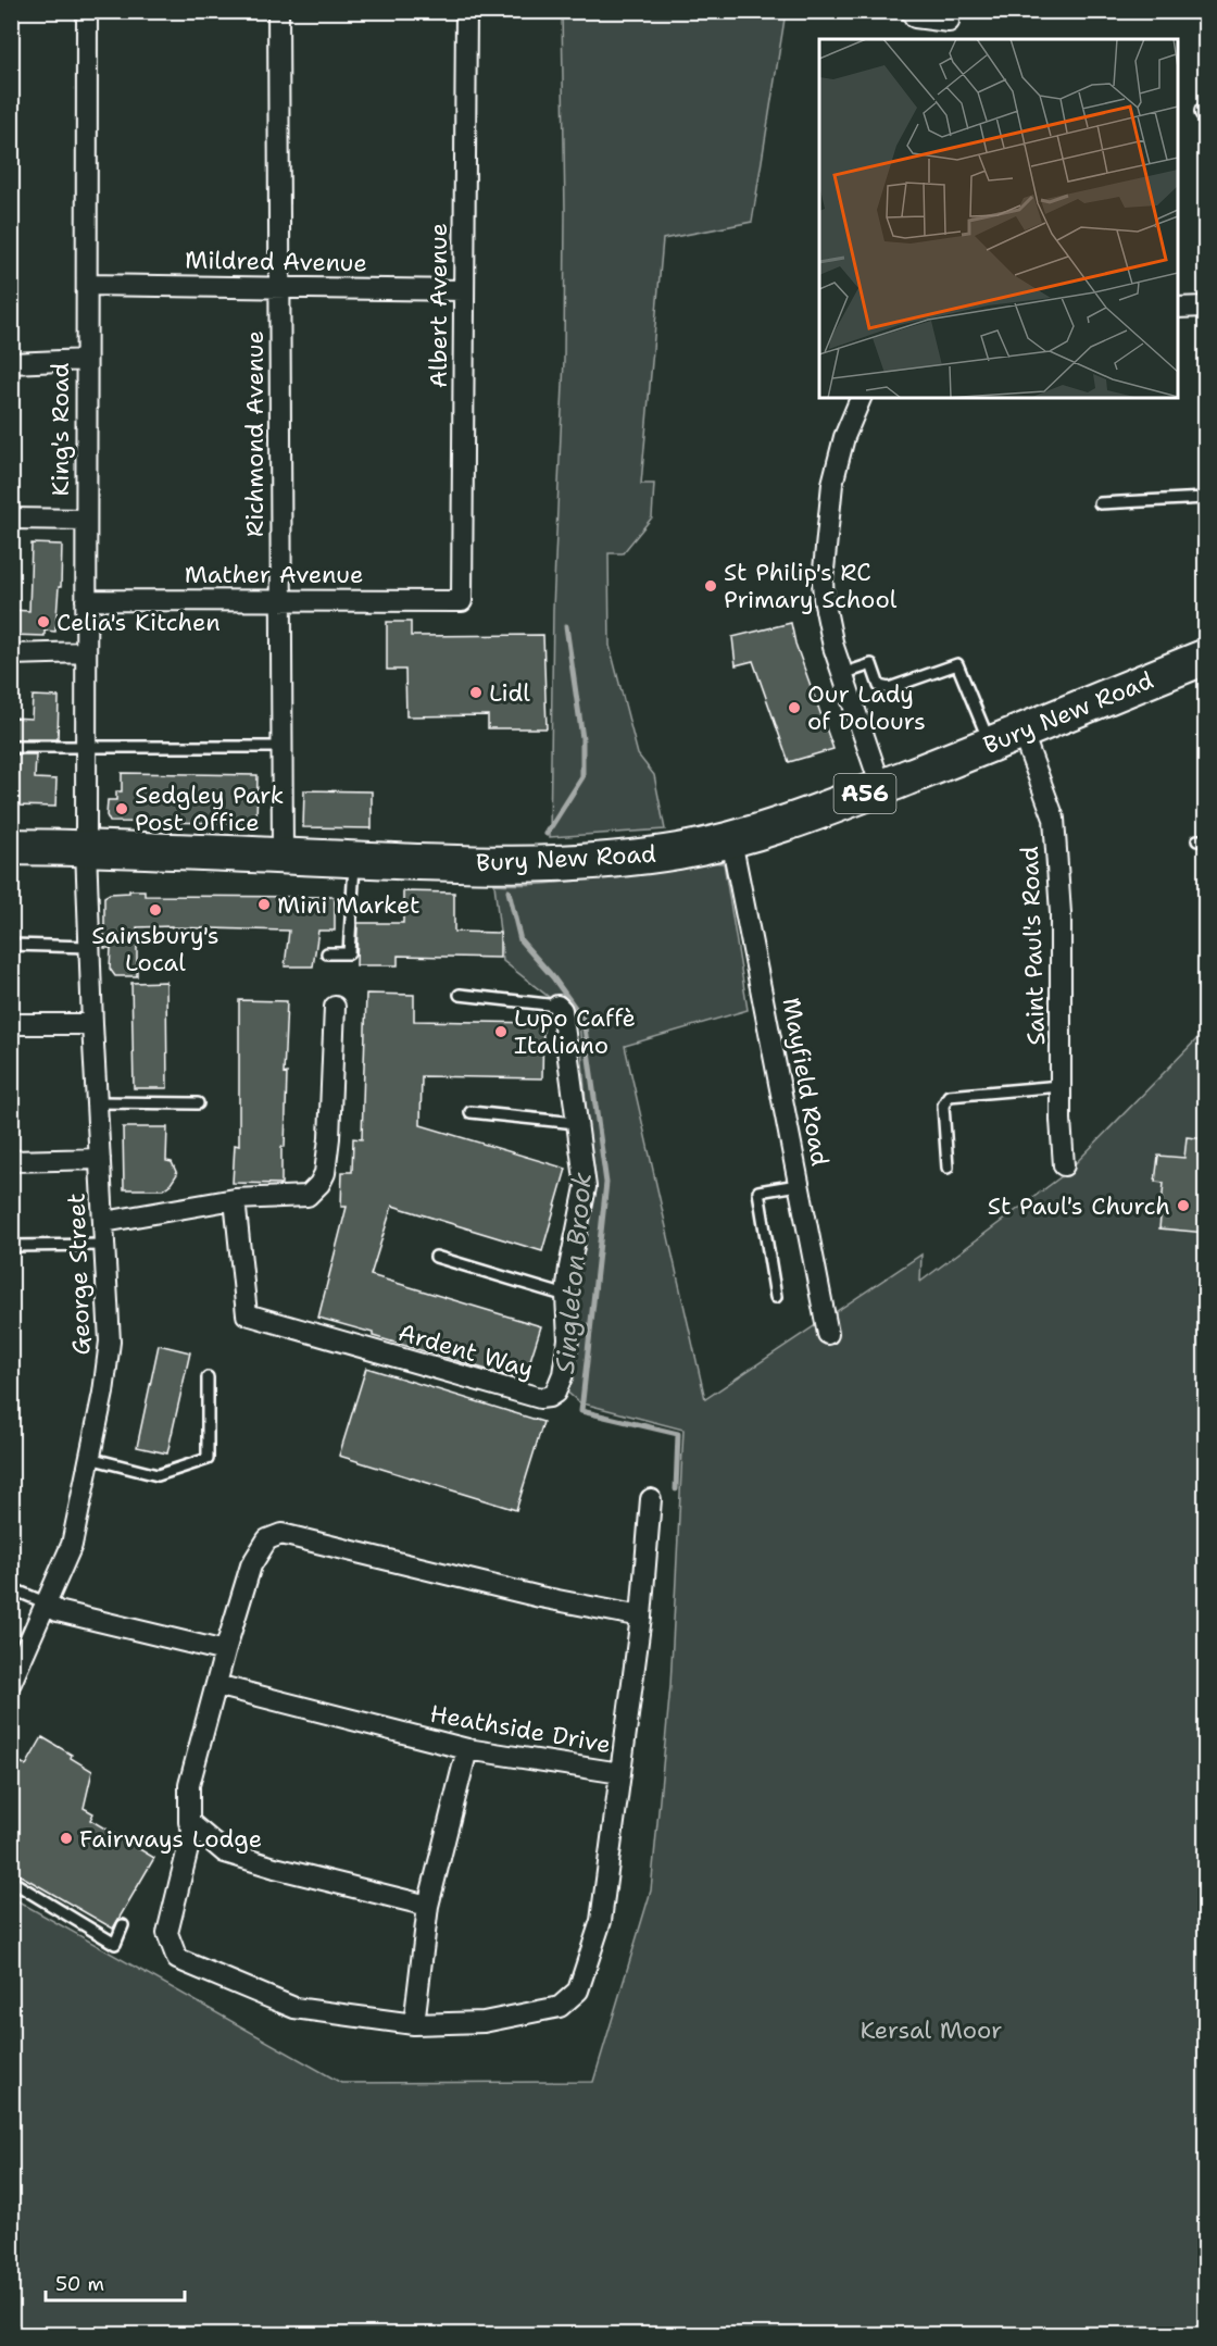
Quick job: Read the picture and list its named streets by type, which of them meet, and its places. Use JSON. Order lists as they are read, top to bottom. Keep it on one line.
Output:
{"streets":{"highway":["Bury New Road","A56"],"street":["Mildred Avenue","Albert Avenue","King's Road","Richmond Avenue","Mather Avenue","Saint Paul's Road","Mayfield Road","George Street","Ardent Way","Heathside Drive"]},"crossings":[["Mildred Avenue","Albert Avenue"],["Mildred Avenue","King's Road"],["Mildred Avenue","Richmond Avenue"],["Albert Avenue","Mather Avenue"],["King's Road","Mather Avenue"],["King's Road","Bury New Road"],["King's Road","George Street"],["Richmond Avenue","Mather Avenue"],["Richmond Avenue","Bury New Road"],["Bury New Road","Saint Paul's Road"],["Bury New Road","Mayfield Road"],["Bury New Road","George Street"]],"water":["Singleton Brook"],"parks":["Kersal Moor"],"places":["St Philip's RC Primary School","Celia's Kitchen","Lidl","Our Lady of Dolours","Sedgley Park Post Office","Mini Market","Sainsbury's Local","Lupo Caffè Italiano","St Paul's Church","Fairways Lodge"],"scale_bar":"50 m"}
